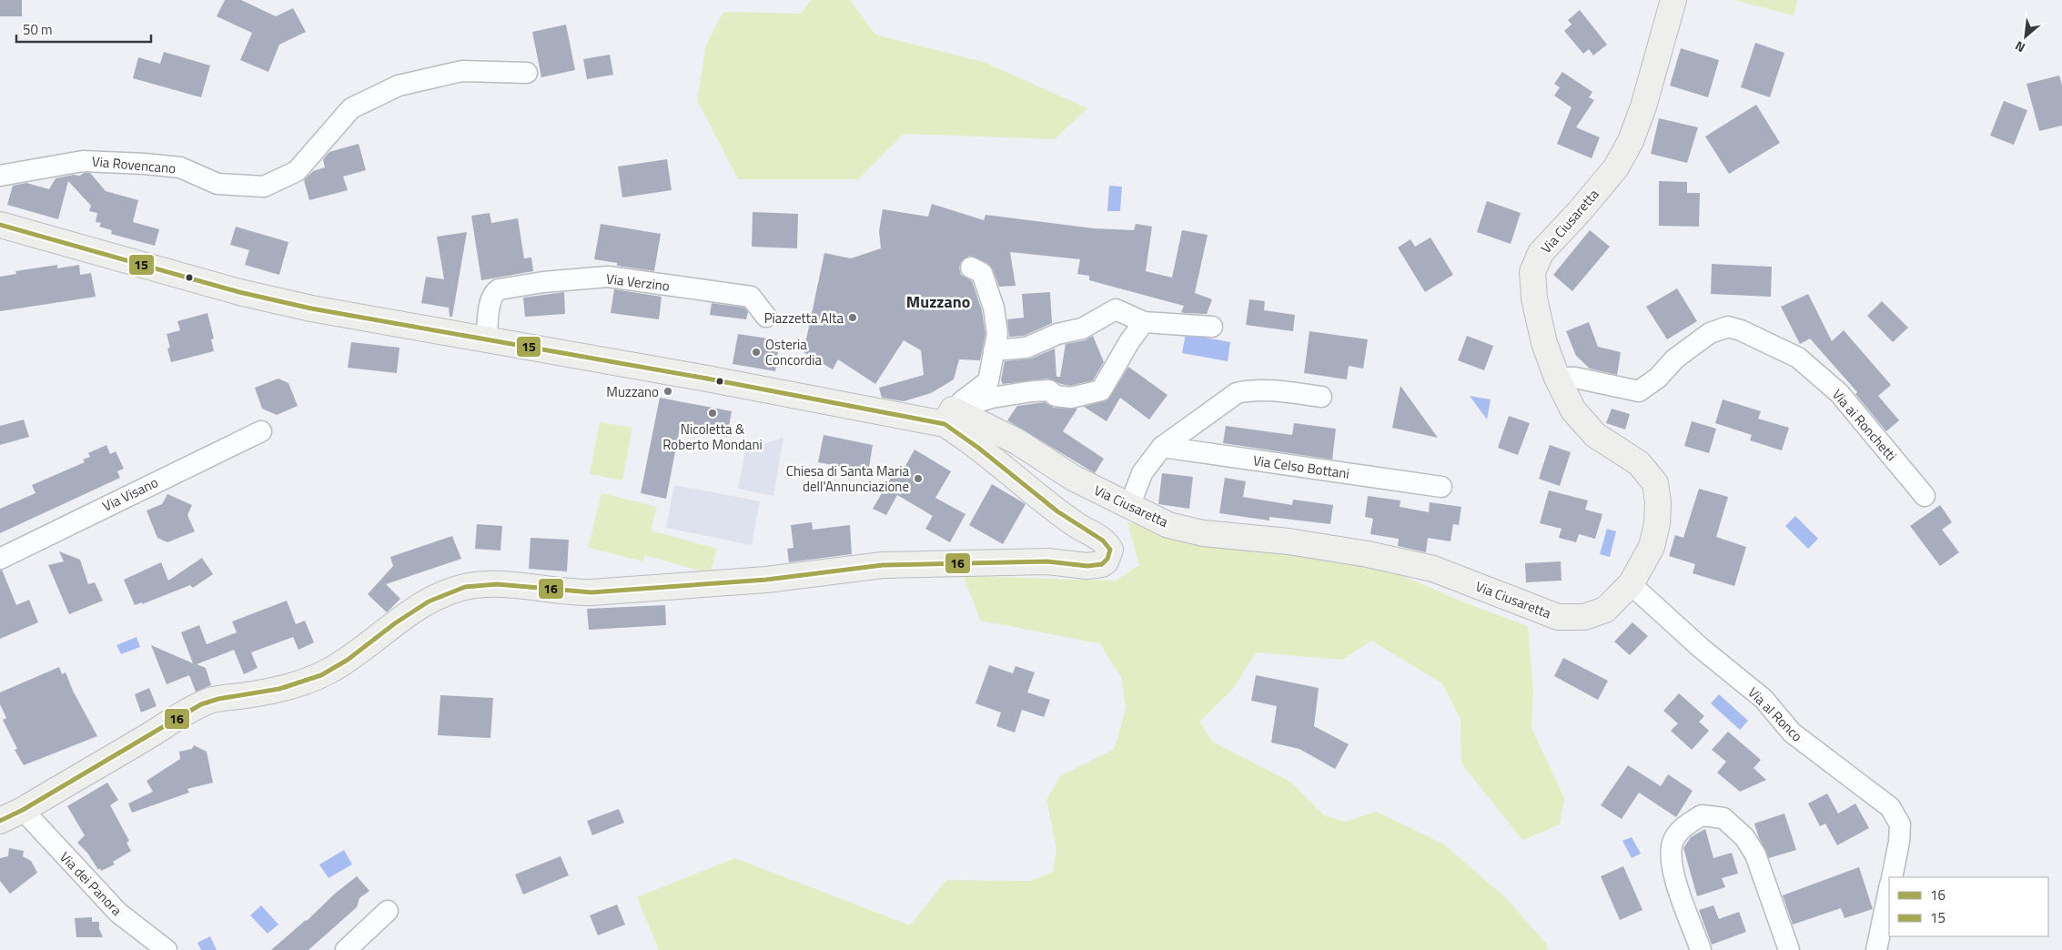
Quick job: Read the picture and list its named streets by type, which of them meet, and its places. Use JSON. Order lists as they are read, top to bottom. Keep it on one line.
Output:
{"streets":{"street":["Via Rovencano","Via Ciusaretta","Via Verzino","Via ai Ronchetti","Via Celso Bottani","Via Visano","Via al Ronco","Via dei Panora"]},"crossings":[["Via Ciusaretta","Via ai Ronchetti"],["Via Ciusaretta","Via al Ronco"]],"districts":["Muzzano"],"places":["Piazzetta Alta","Osteria Concordia","Muzzano","Nicoletta & Roberto Mondani","Chiesa di Santa Maria dell'Annunciazione"],"lines":["transit line 15","transit line 16"],"legend":["16","15"],"scale_bar":"50 m","north":"bottom left"}
